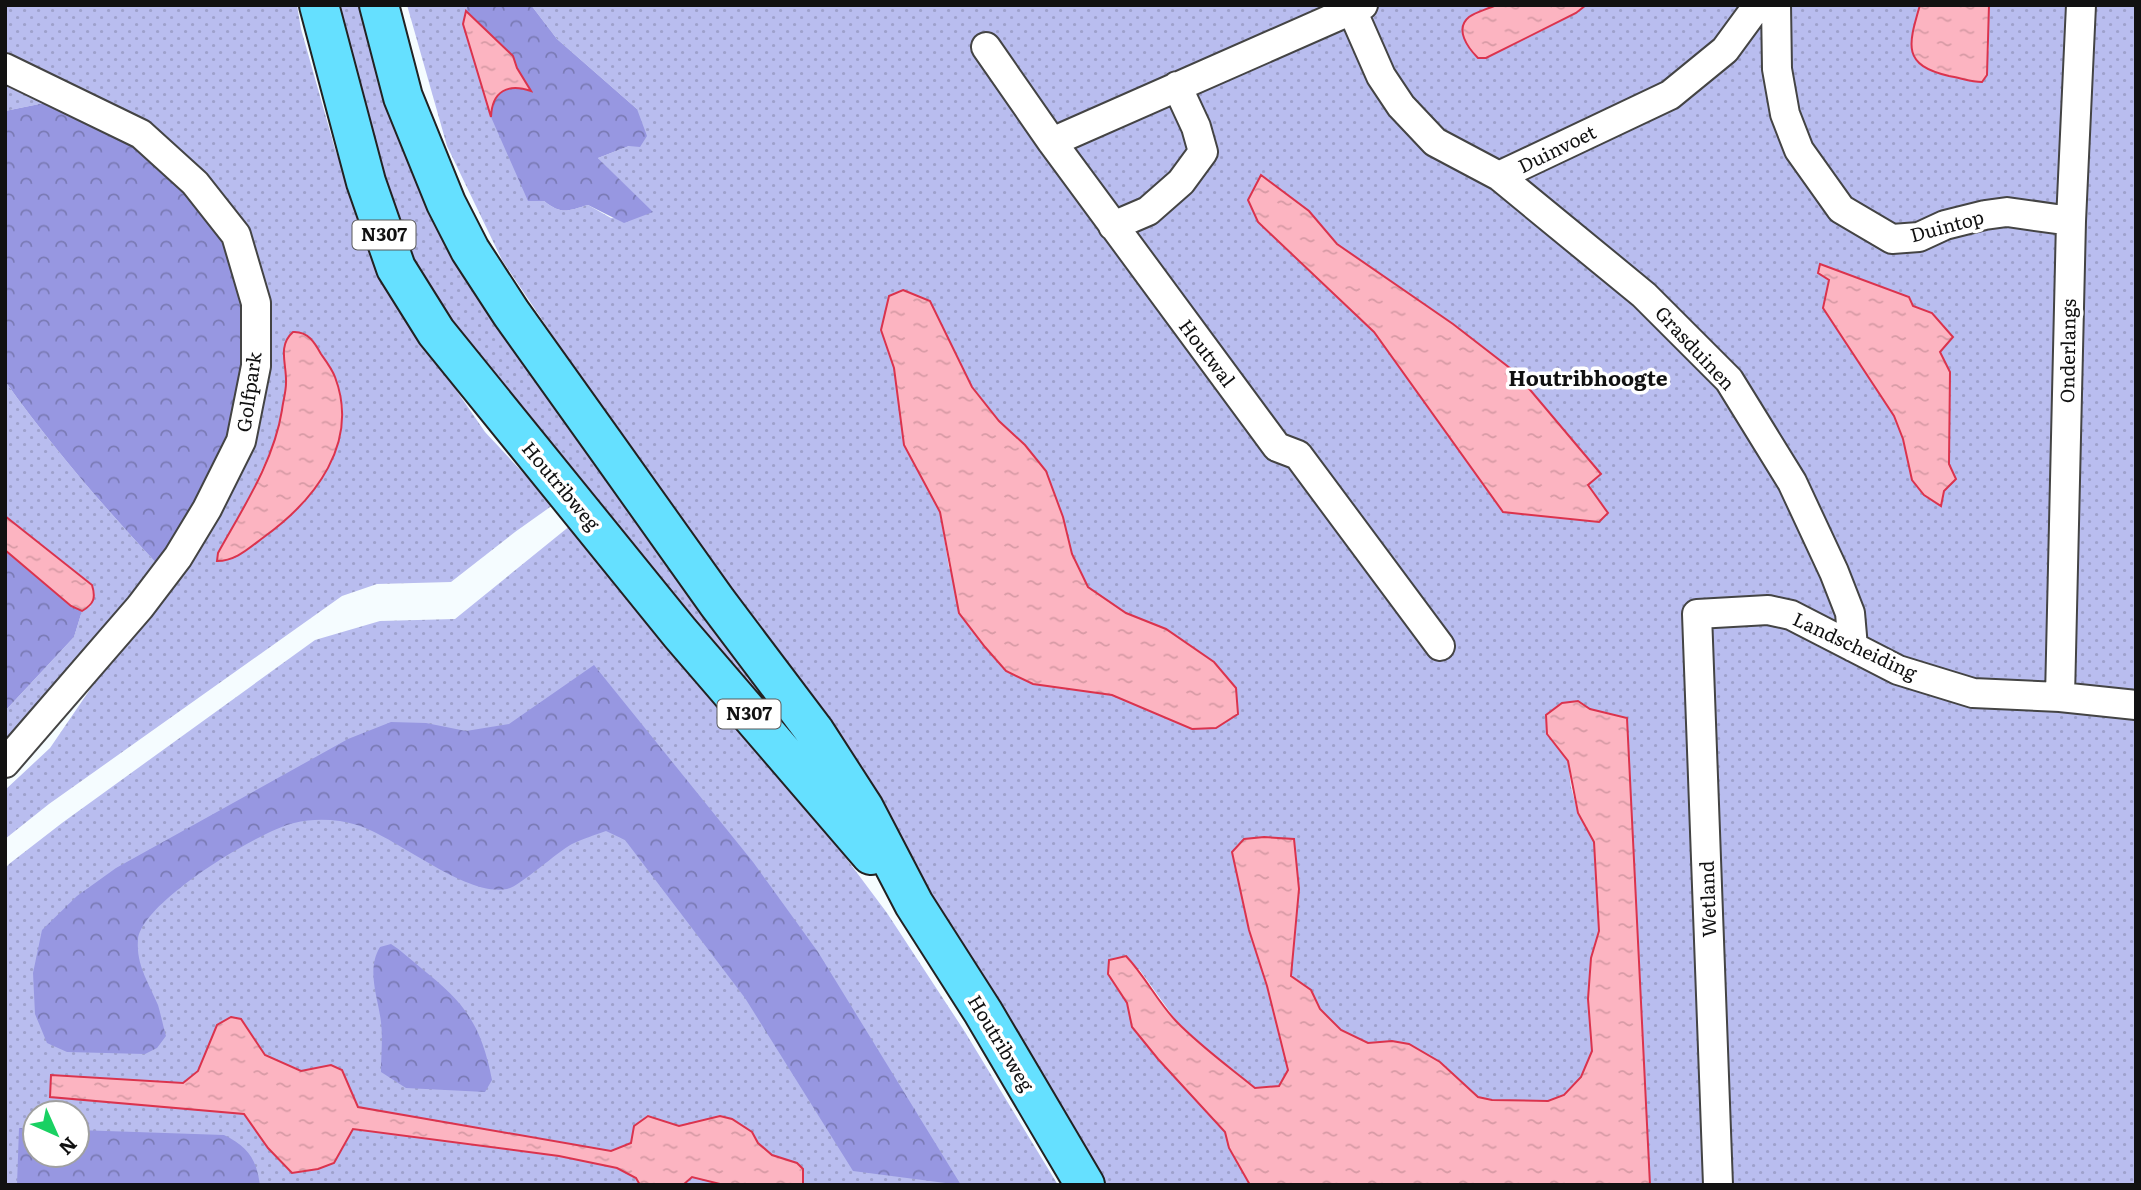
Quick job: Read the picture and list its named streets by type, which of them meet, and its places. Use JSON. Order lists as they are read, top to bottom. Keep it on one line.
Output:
{"streets":{"main road":["N307","Houtribweg"],"street":["Duinvoet","Duintop","Grasduinen","Onderlangs","Houtwal","Golfpark","Landscheiding","Wetland"]},"crossings":[["Duinvoet","Grasduinen"],["Duinvoet","Houtwal"],["Duintop","Onderlangs"],["Grasduinen","Landscheiding"],["Onderlangs","Landscheiding"],["Landscheiding","Wetland"]],"districts":["Houtribhoogte"],"north":"bottom right"}
